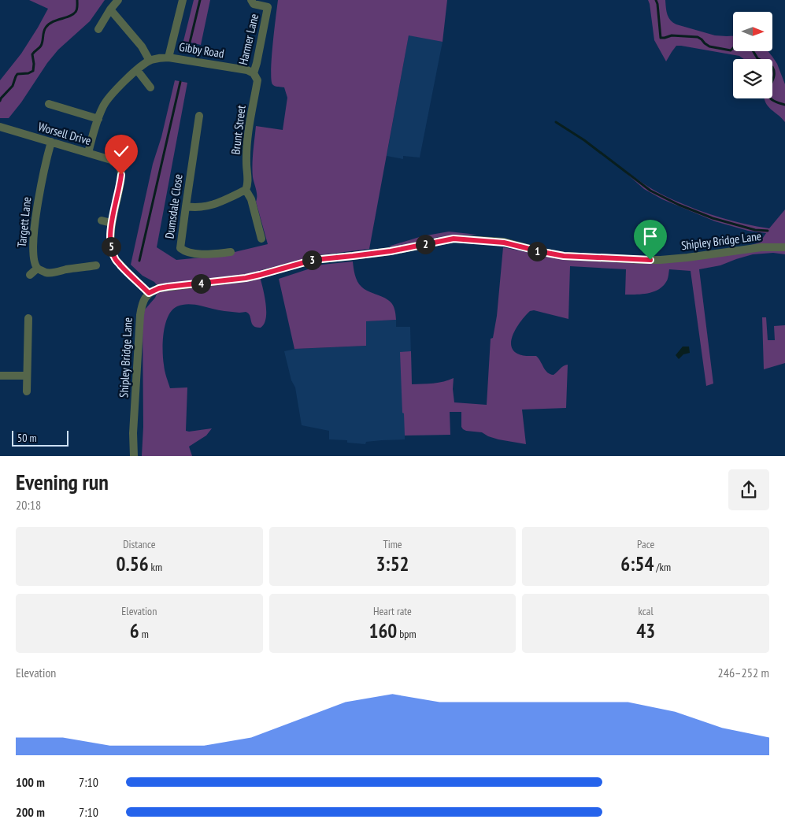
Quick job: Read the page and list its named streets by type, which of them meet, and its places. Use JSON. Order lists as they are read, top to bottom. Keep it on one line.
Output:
{"streets":{"street":["Harmer Lane","Gibby Road","Brunt Street","Worsell Drive","Dumsdale Close","Targett Lane","Shipley Bridge Lane"]},"crossings":[["Harmer Lane","Gibby Road"],["Harmer Lane","Brunt Street"],["Gibby Road","Brunt Street"],["Gibby Road","Worsell Drive"],["Worsell Drive","Targett Lane"],["Worsell Drive","Shipley Bridge Lane"]],"scale_bar":"50 m","north":"right","page":{"pins":["2","5","1","3","4"],"scale":"50 m","heading":["Evening run","20:18"],"stats":[["Distance","0.56 km"],["Time","3:52"],["Pace","6:54 /km"],["Elevation","6 m"],["Heart rate","160 bpm"],["kcal","43"]],"chart":["Elevation","246–252 m"],"list":[{"name":"100 m","note":"7:10"},{"name":"200 m","note":"7:10"}]}}
